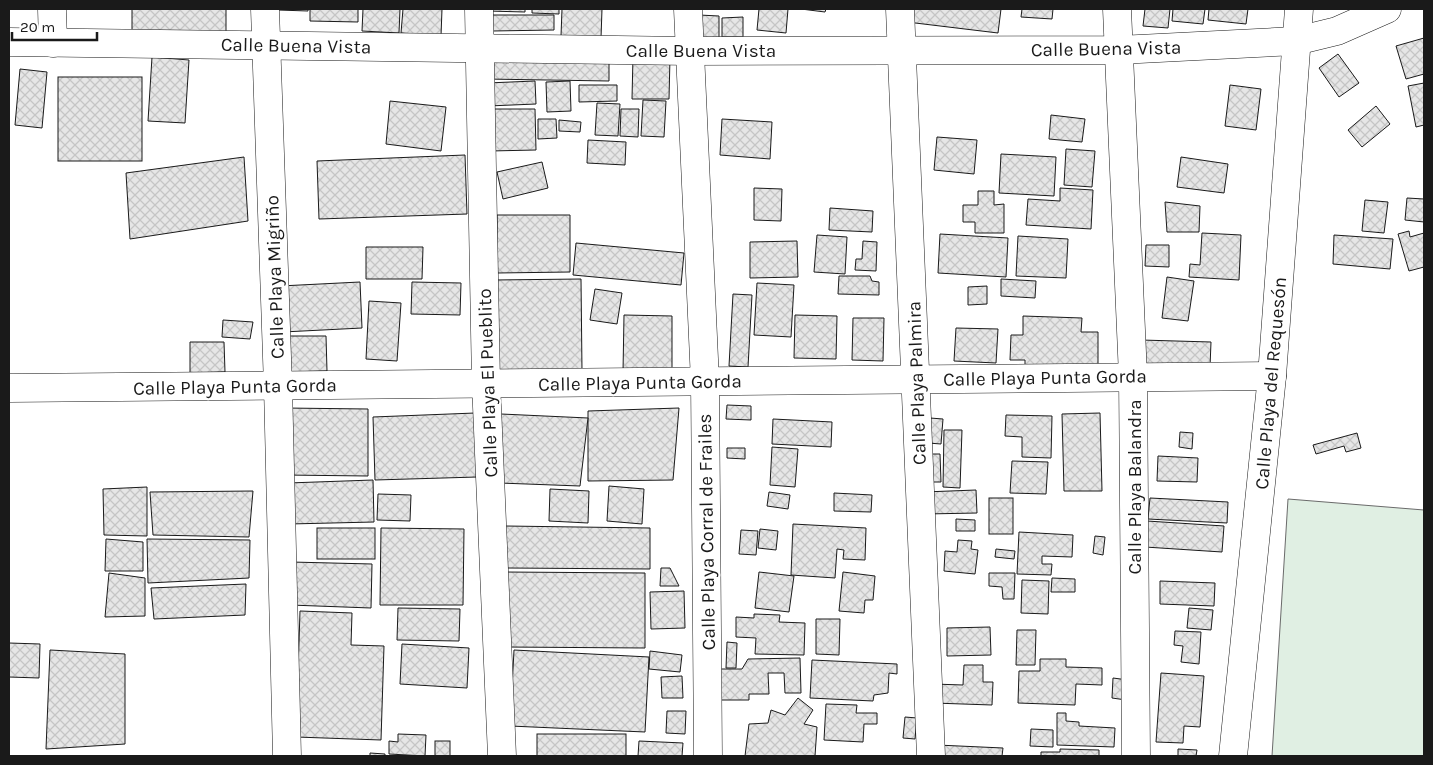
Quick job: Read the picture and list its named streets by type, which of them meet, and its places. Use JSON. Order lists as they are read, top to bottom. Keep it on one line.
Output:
{"streets":{"street":["Calle Buena Vista","Calle Playa Migriño","Calle Playa Punta Gorda","Calle Playa El Pueblito","Calle Playa Palmira","Calle Playa del Requesón","Calle Playa Balandra","Calle Playa Corral de Frailes"]},"crossings":[["Calle Buena Vista","Calle Playa Migriño"],["Calle Buena Vista","Calle Playa El Pueblito"],["Calle Buena Vista","Calle Playa Palmira"],["Calle Buena Vista","Calle Playa del Requesón"],["Calle Buena Vista","Calle Playa Balandra"],["Calle Buena Vista","Calle Playa Corral de Frailes"],["Calle Playa Migriño","Calle Playa Punta Gorda"],["Calle Playa Punta Gorda","Calle Playa El Pueblito"],["Calle Playa Punta Gorda","Calle Playa Palmira"],["Calle Playa Punta Gorda","Calle Playa del Requesón"],["Calle Playa Punta Gorda","Calle Playa Balandra"],["Calle Playa Punta Gorda","Calle Playa Corral de Frailes"]],"scale_bar":"20 m"}
